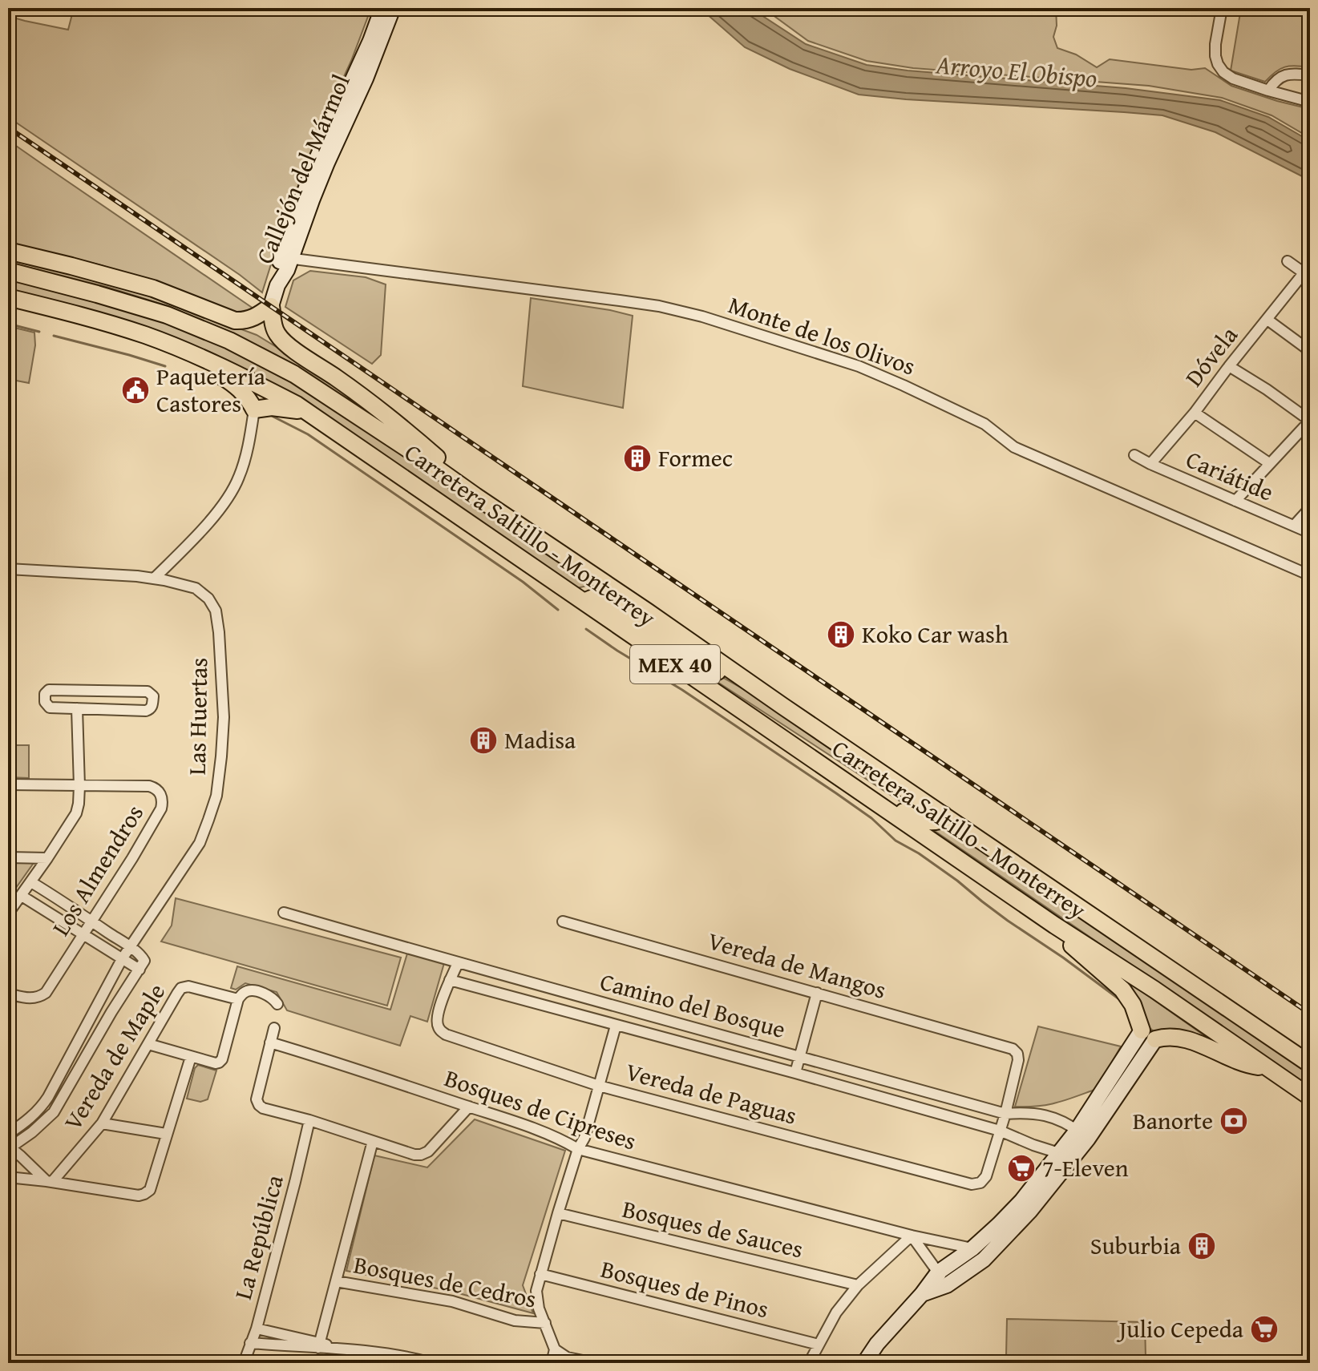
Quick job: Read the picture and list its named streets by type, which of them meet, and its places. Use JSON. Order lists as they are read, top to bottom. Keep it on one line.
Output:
{"streets":{"main road":["Carretera Saltillo - Monterrey","MEX 40"],"street":["Callejón del Mármol","Monte de los Olivos","Dóvela","Cariátide","Las Huertas","Los Almendros","Vereda de Mangos","Camino del Bosque","Vereda de Maple","Vereda de Paguas","Bosques de Cipreses","Bosques de Sauces","La República","Bosques de Cedros","Bosques de Pinos"]},"crossings":[["Callejón del Mármol","Monte de los Olivos"],["Dóvela","Cariátide"],["Vereda de Mangos","Camino del Bosque"],["Camino del Bosque","Vereda de Paguas"]],"water":["Arroyo El Obispo"],"places":{"public building":["Paquetería Castores"],"building":["Formec","Koko Car wash","Madisa","Suburbia"],"bank":["Banorte"],"supermarket":["7-Eleven","Julio Cepeda"]}}
